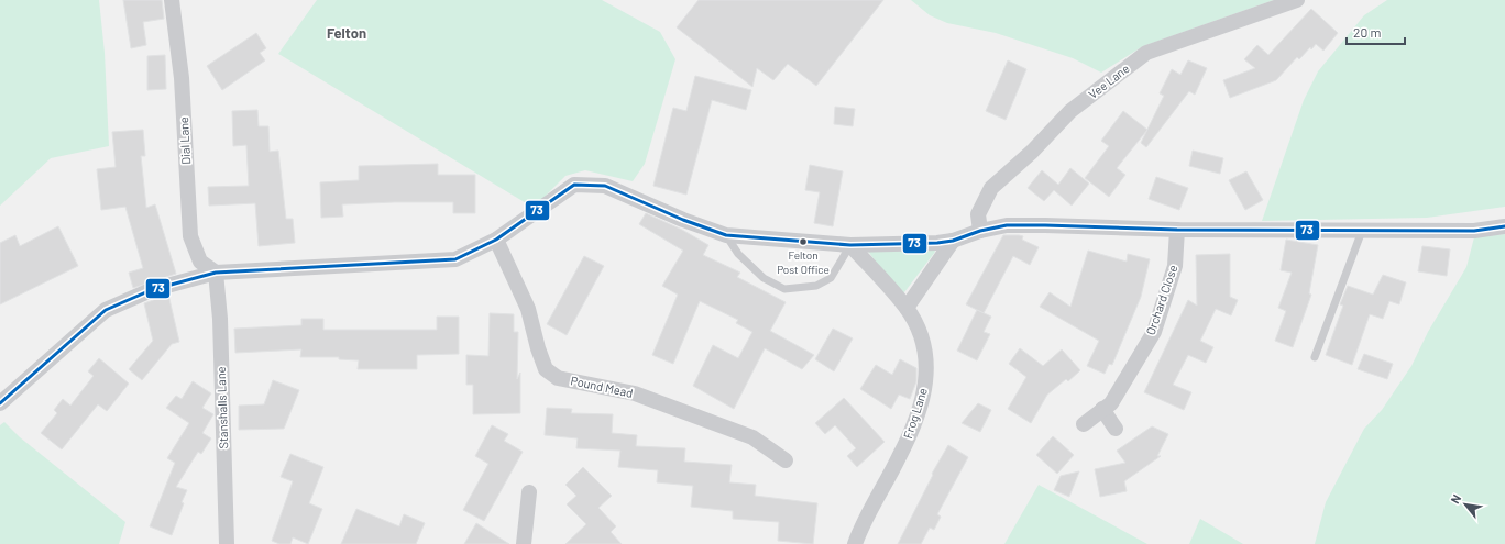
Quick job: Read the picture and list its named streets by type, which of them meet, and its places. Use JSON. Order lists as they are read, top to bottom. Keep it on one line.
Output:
{"streets":{"street":["Vee Lane","Dial Lane","Orchard Close","Pound Mead","Stanshalls Lane","Frog Lane"]},"crossings":[["Dial Lane","Stanshalls Lane"]],"districts":["Felton"],"places":["Felton Post Office"],"lines":["transit line 73"],"scale_bar":"20 m","north":"top left"}
